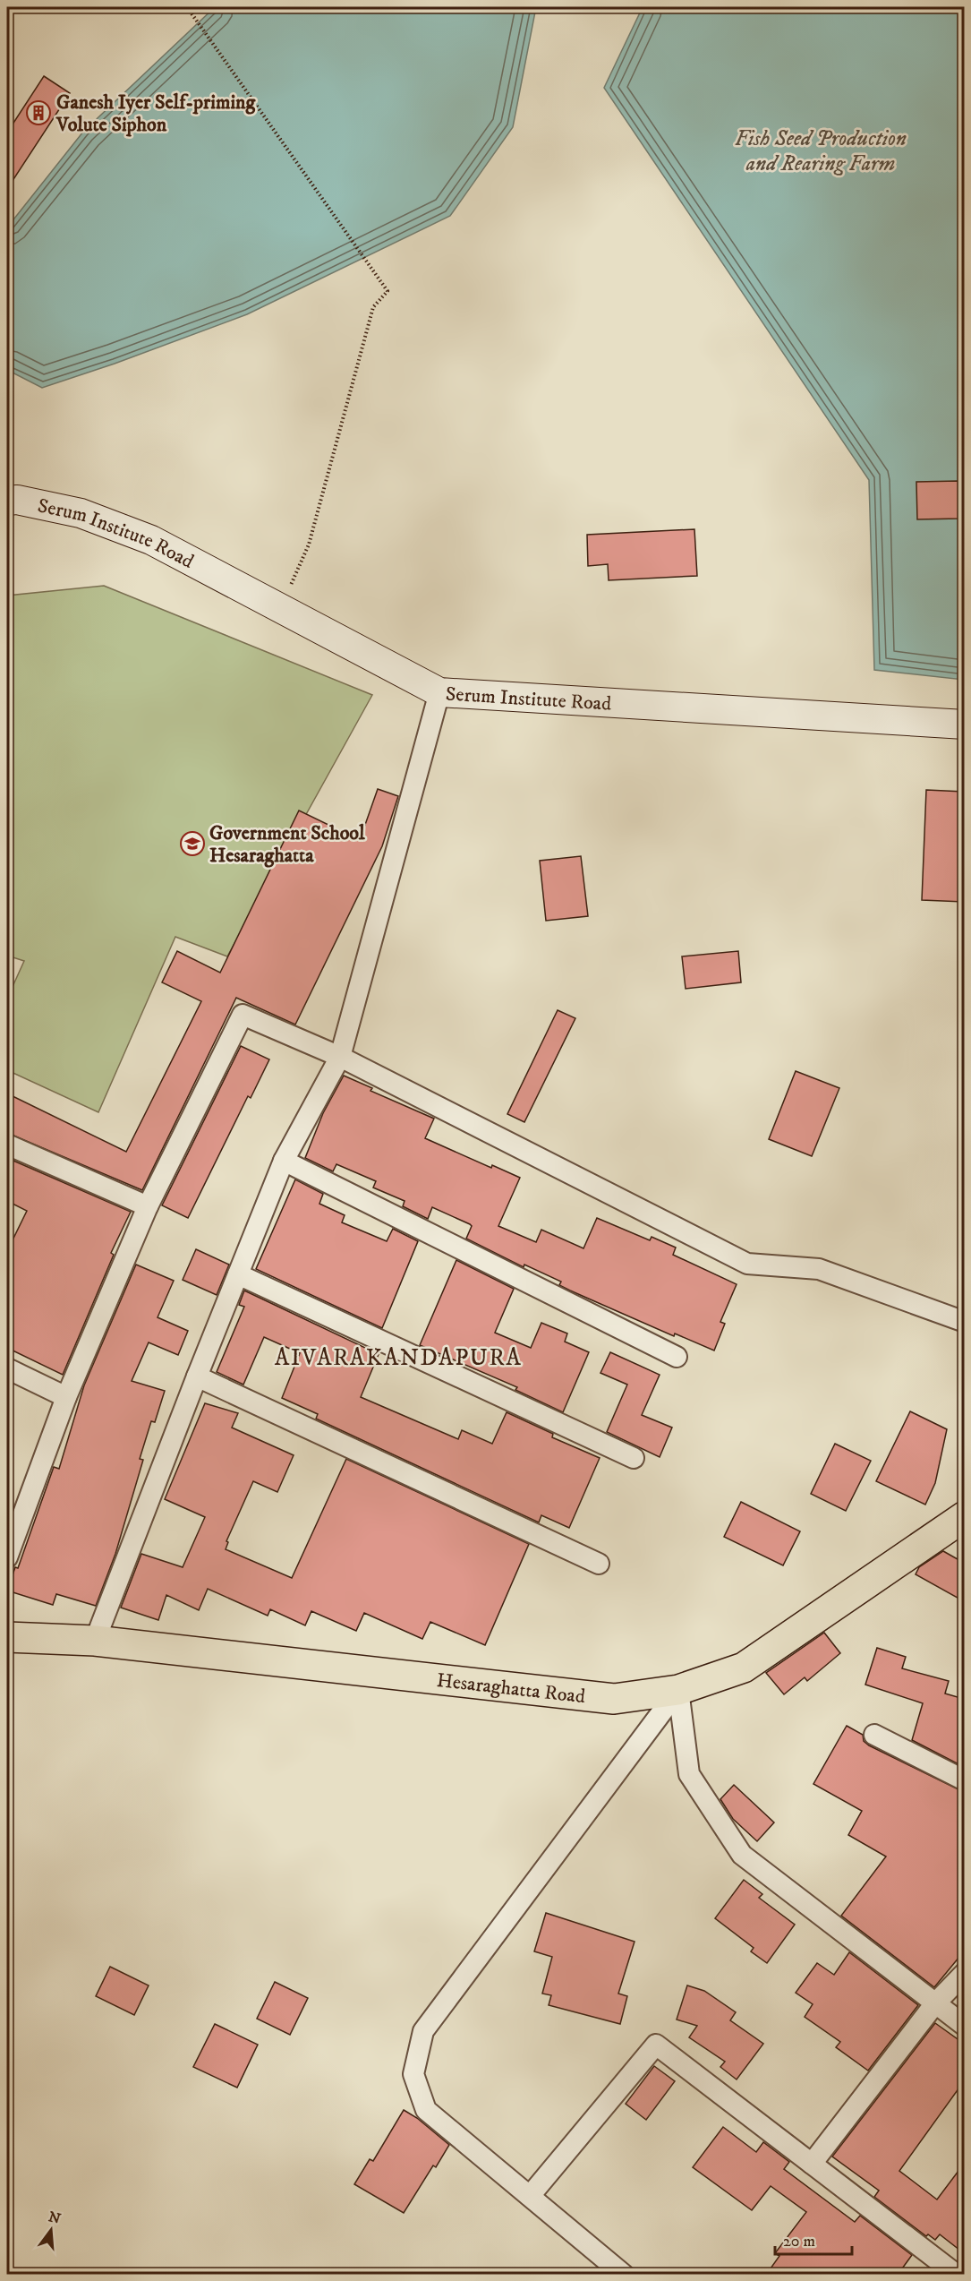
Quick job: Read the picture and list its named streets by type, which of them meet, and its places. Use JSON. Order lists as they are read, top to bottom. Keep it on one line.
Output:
{"streets":{"main road":["Serum Institute Road","Hesaraghatta Road"]},"districts":["AIVARAKANDAPURA"],"water":["Fish Seed Production and Rearing Farm"],"places":{"building":["Ganesh Iyer Self-priming Volute Siphon"],"school or university":["Government School Hesaraghatta"]},"scale_bar":"20 m","north":"top"}
